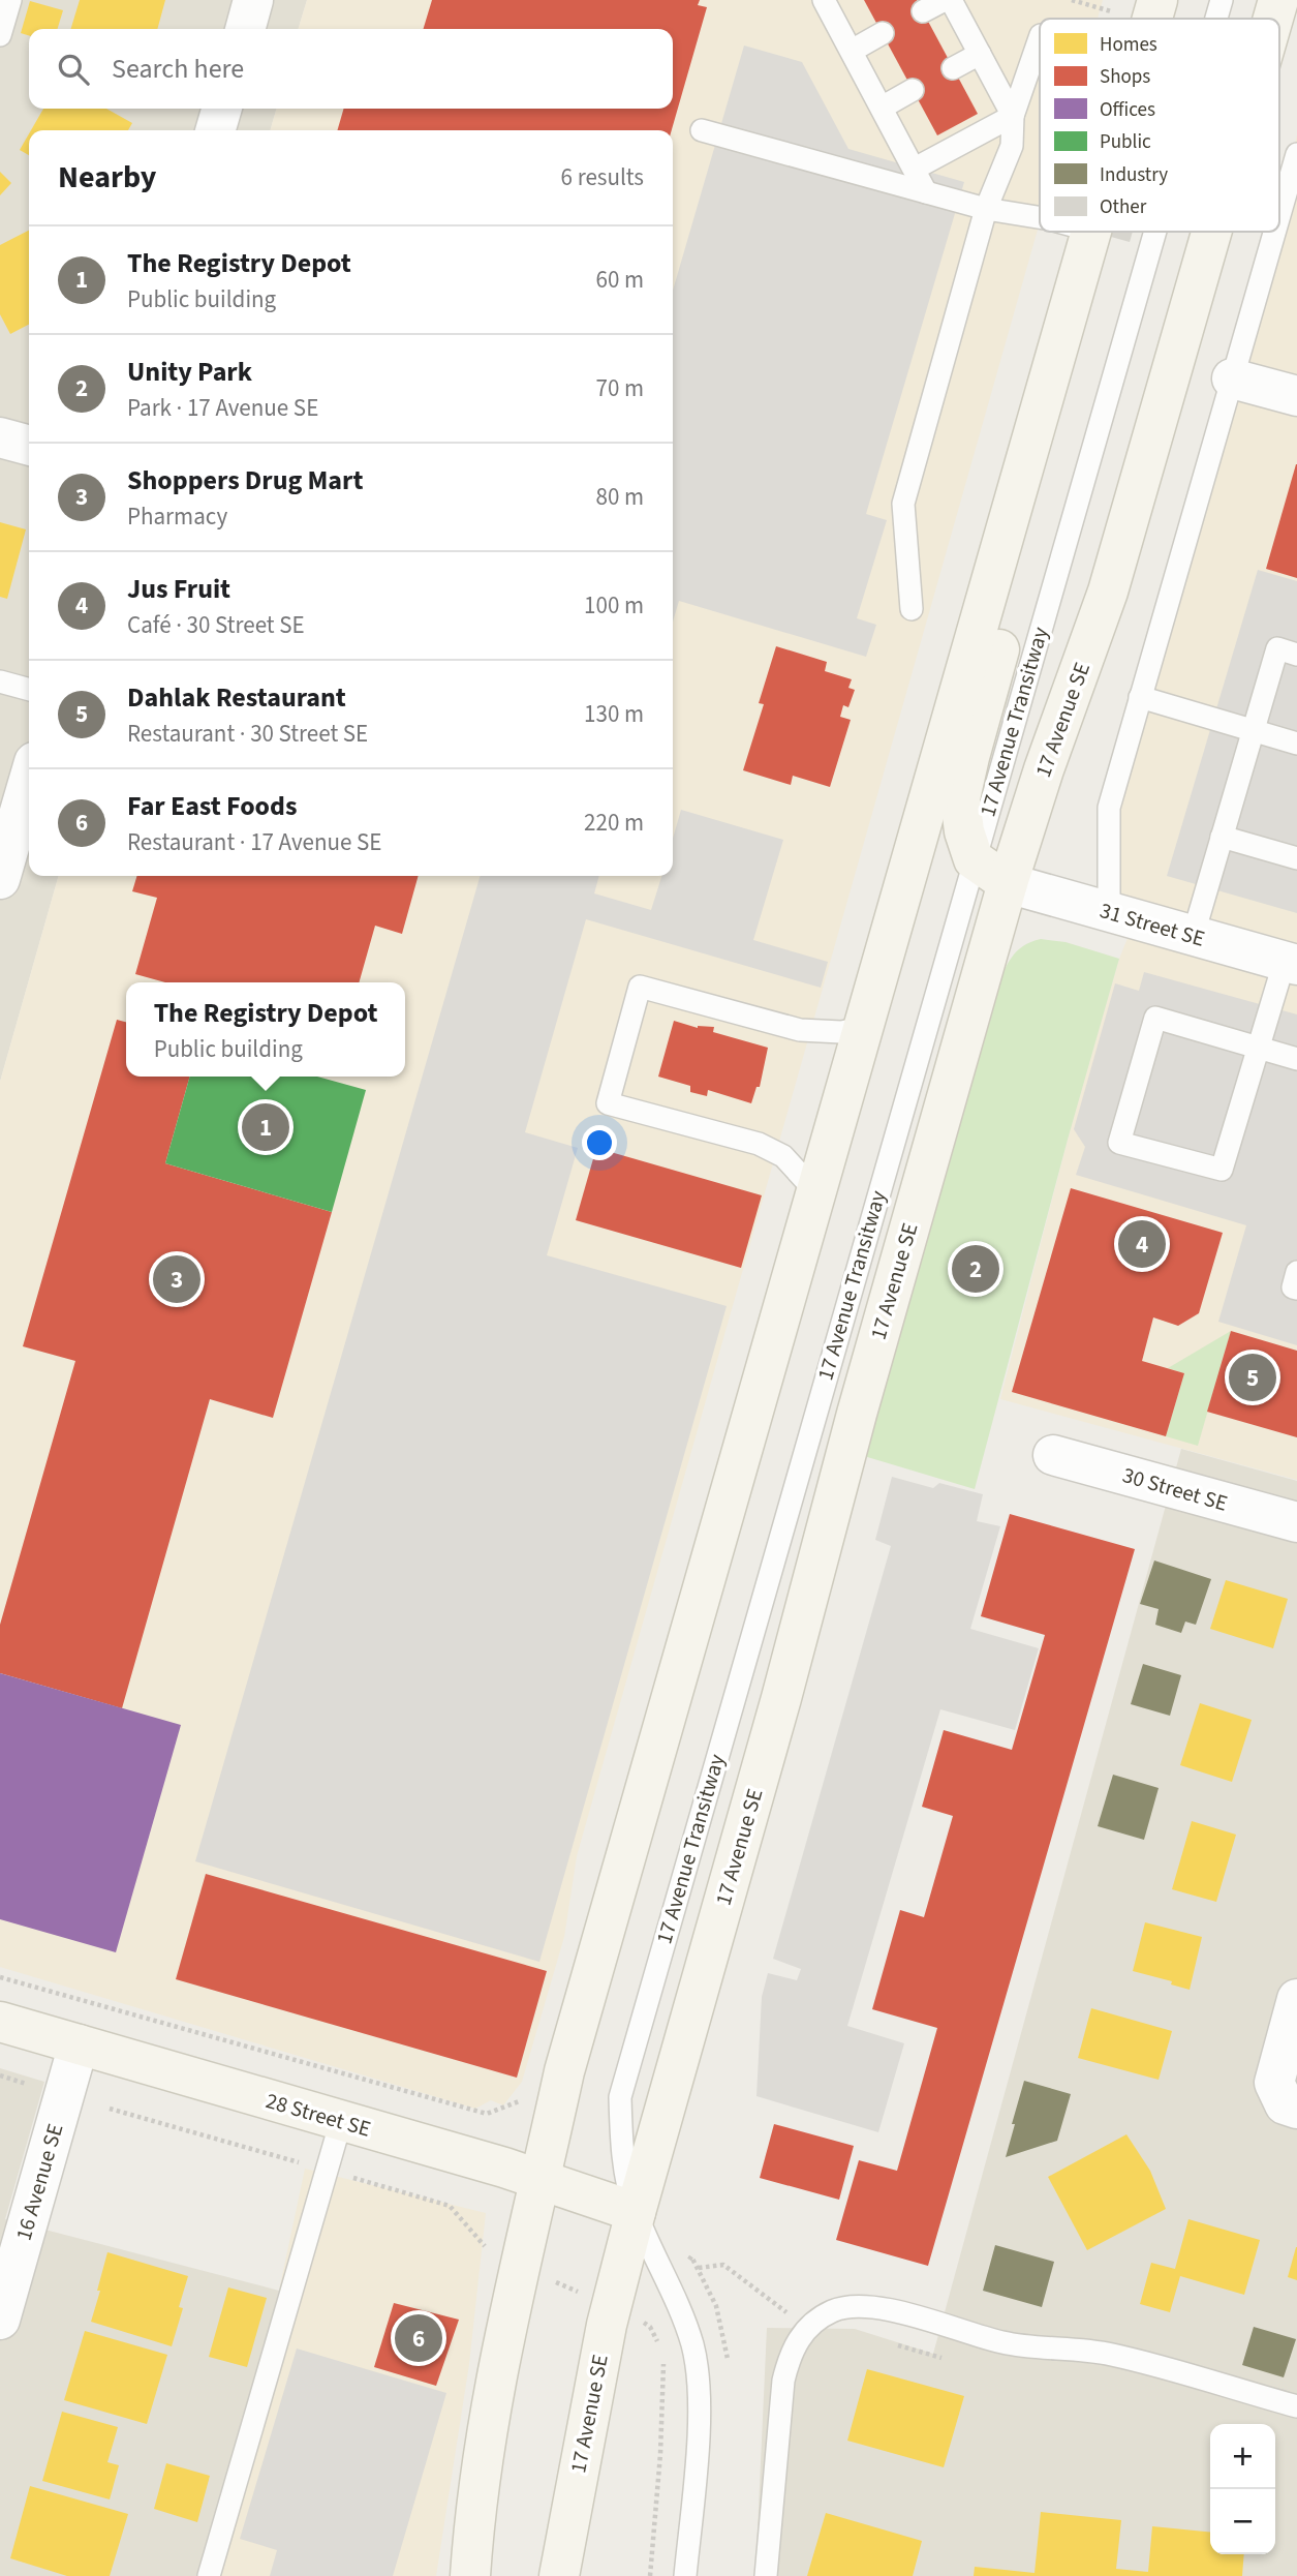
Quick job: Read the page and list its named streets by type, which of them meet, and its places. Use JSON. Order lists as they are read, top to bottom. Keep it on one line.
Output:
{"streets":{"main road":["17 Avenue SE","28 Street SE"],"street":["31 Street SE","30 Street SE","16 Avenue SE"],"lane":["17 Avenue Transitway"]},"crossings":[["17 Avenue SE","17 Avenue Transitway"],["17 Avenue SE","31 Street SE"],["17 Avenue SE","28 Street SE"],["17 Avenue Transitway","28 Street SE"],["28 Street SE","16 Avenue SE"]],"legend":["Homes","Shops","Offices","Public","Industry","Other"],"page":{"search":"Search here","heading":["Nearby","6 results"],"list":[{"mark":"1","name":"The Registry Depot","note":"Public building","value":"60 m"},{"mark":"2","name":"Unity Park","note":"Park · 17 Avenue SE","value":"70 m"},{"mark":"3","name":"Shoppers Drug Mart","note":"Pharmacy","value":"80 m"},{"mark":"4","name":"Jus Fruit","note":"Café · 30 Street SE","value":"100 m"},{"mark":"5","name":"Dahlak Restaurant","note":"Restaurant · 30 Street SE","value":"130 m"},{"mark":"6","name":"Far East Foods","note":"Restaurant · 17 Avenue SE","value":"220 m"}],"popup":["The Registry Depot","Public building"],"pins":["1","4","2","3","5","6"],"map_buttons":["+","−"]}}
